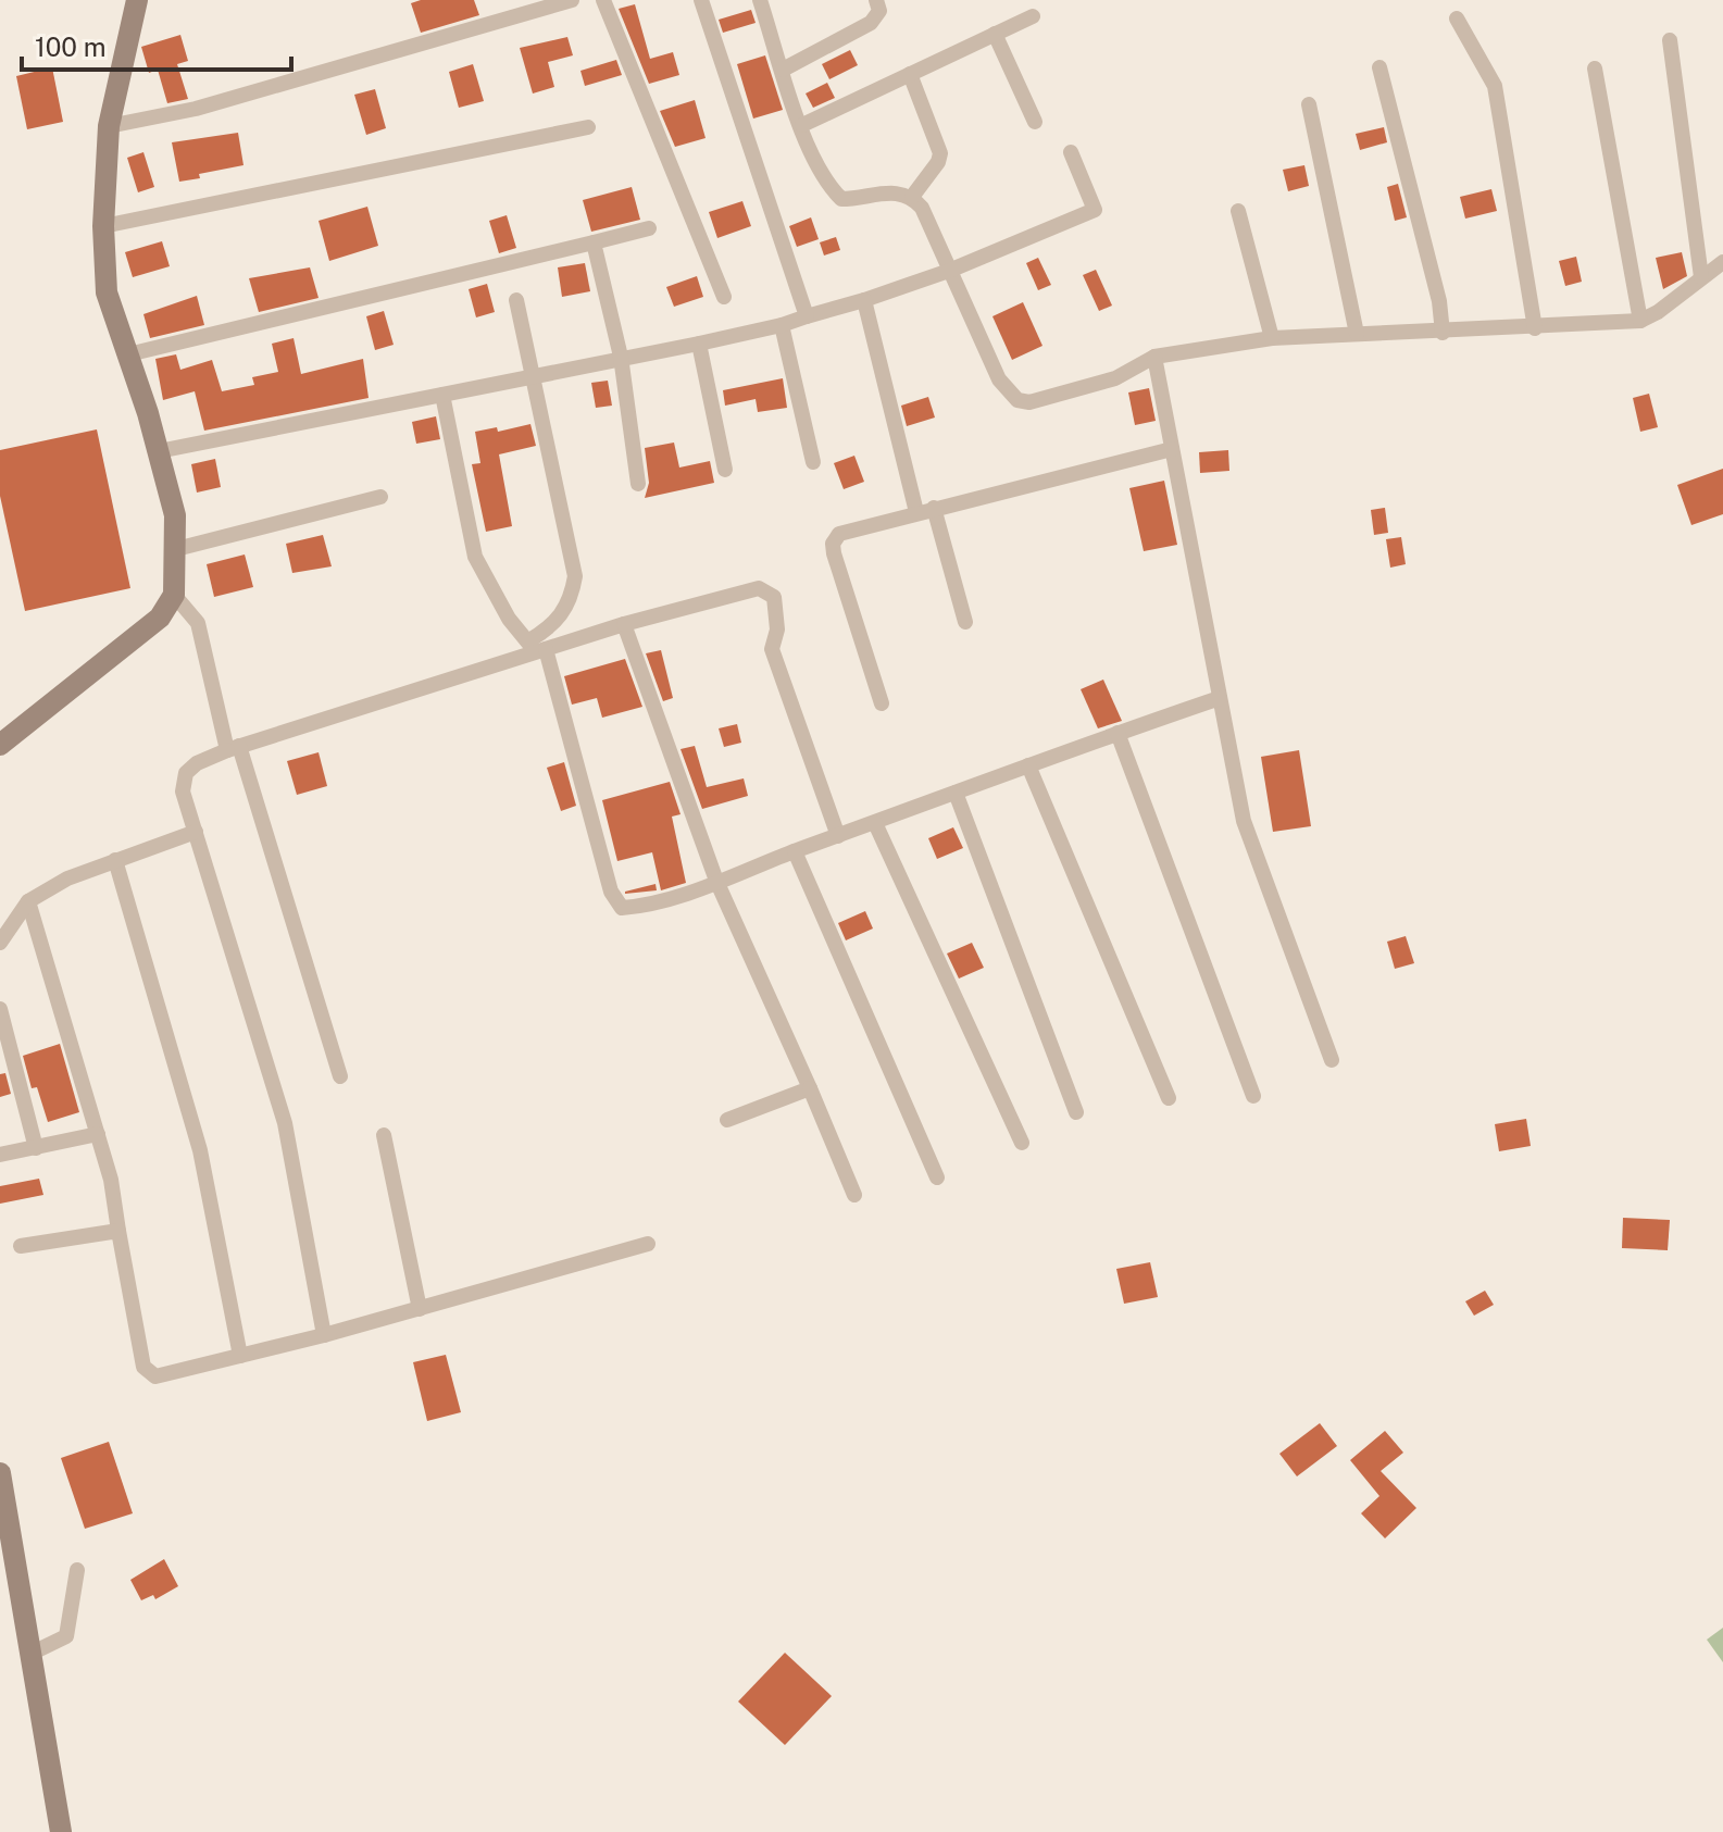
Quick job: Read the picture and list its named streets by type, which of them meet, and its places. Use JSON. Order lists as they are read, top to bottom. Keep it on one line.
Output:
{"scale_bar":"100 m"}
